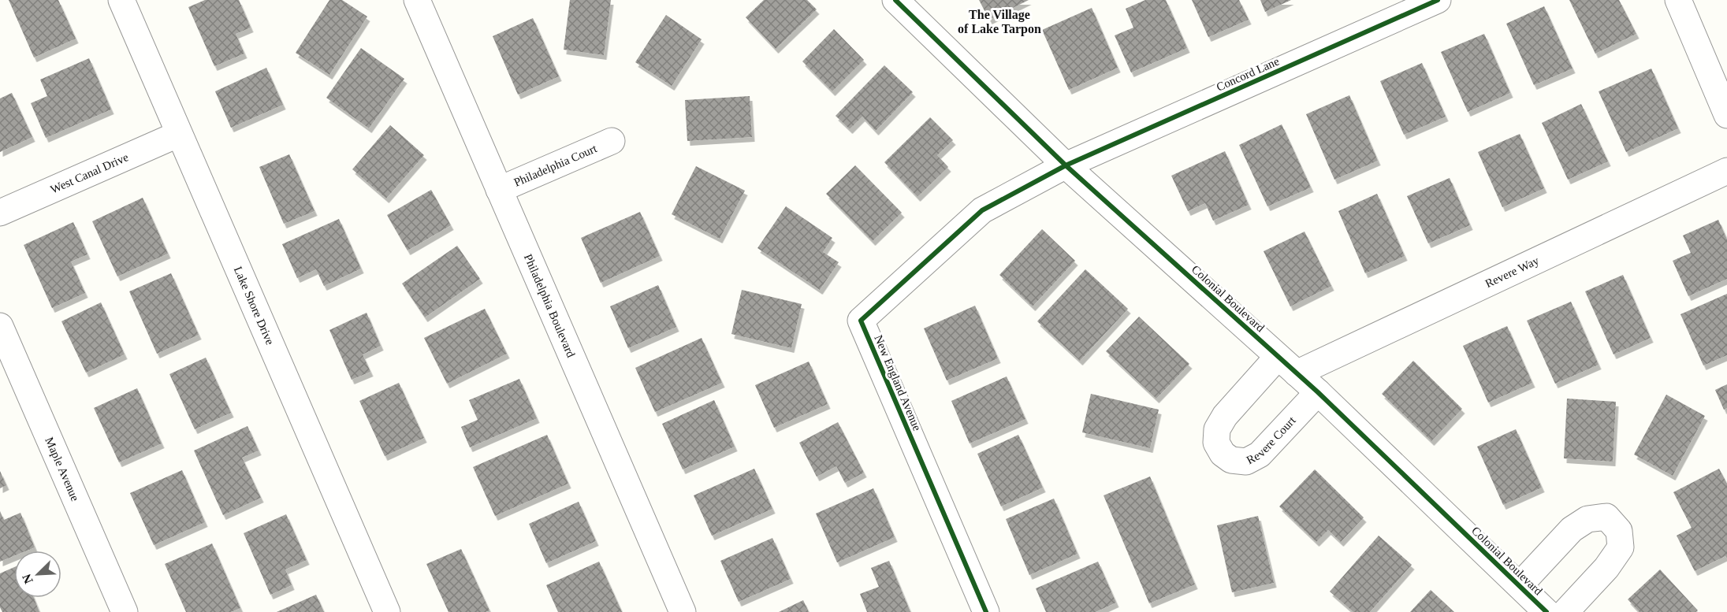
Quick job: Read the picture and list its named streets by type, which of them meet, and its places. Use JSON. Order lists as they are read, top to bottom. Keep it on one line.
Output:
{"streets":{"street":["Concord Lane","Philadelphia Court","West Canal Drive","Revere Way","Colonial Boulevard","Lake Shore Drive","Philadelphia Boulevard","New England Avenue","Revere Court","Maple Avenue"]},"crossings":[["Concord Lane","Colonial Boulevard"],["Concord Lane","New England Avenue"],["Philadelphia Court","Philadelphia Boulevard"],["West Canal Drive","Lake Shore Drive"],["Revere Way","Colonial Boulevard"],["Revere Way","Revere Court"],["Colonial Boulevard","New England Avenue"],["Colonial Boulevard","Revere Court"]],"districts":["The Village of Lake Tarpon"],"north":"bottom left"}
